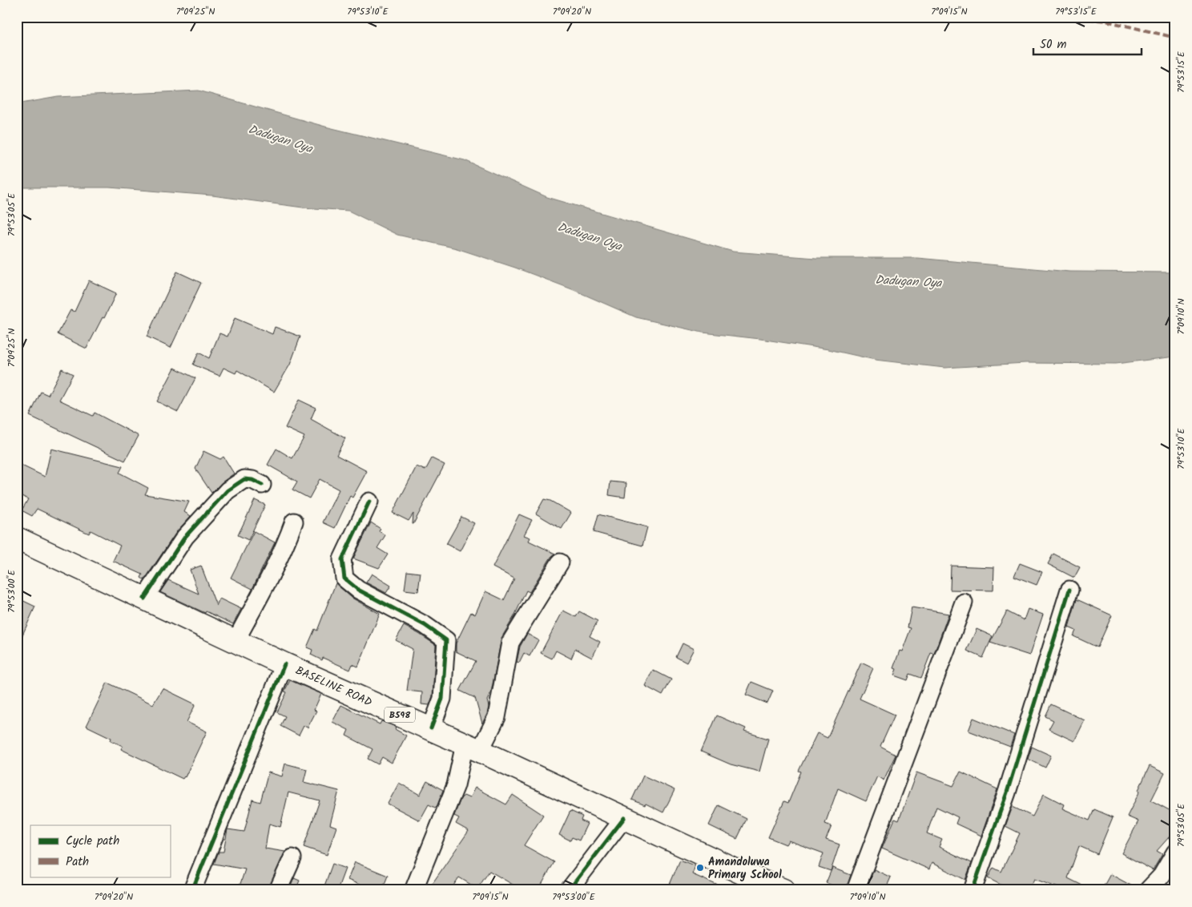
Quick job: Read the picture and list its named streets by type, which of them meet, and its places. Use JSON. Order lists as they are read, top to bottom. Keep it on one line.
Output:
{"streets":{"main road":["BASELINE ROAD","B598"]},"water":["Dadugan Oya"],"places":["Amandoluwa Primary School"],"legend":["Cycle path","Path"],"scale_bar":"50 m","coordinates":["7°09'25\"N","79°53'10\"E","7°09'20\"N","7°09'15\"N","79°53'15\"E","79°53'05\"E","7°09'10\"N","79°53'00\"E"]}
